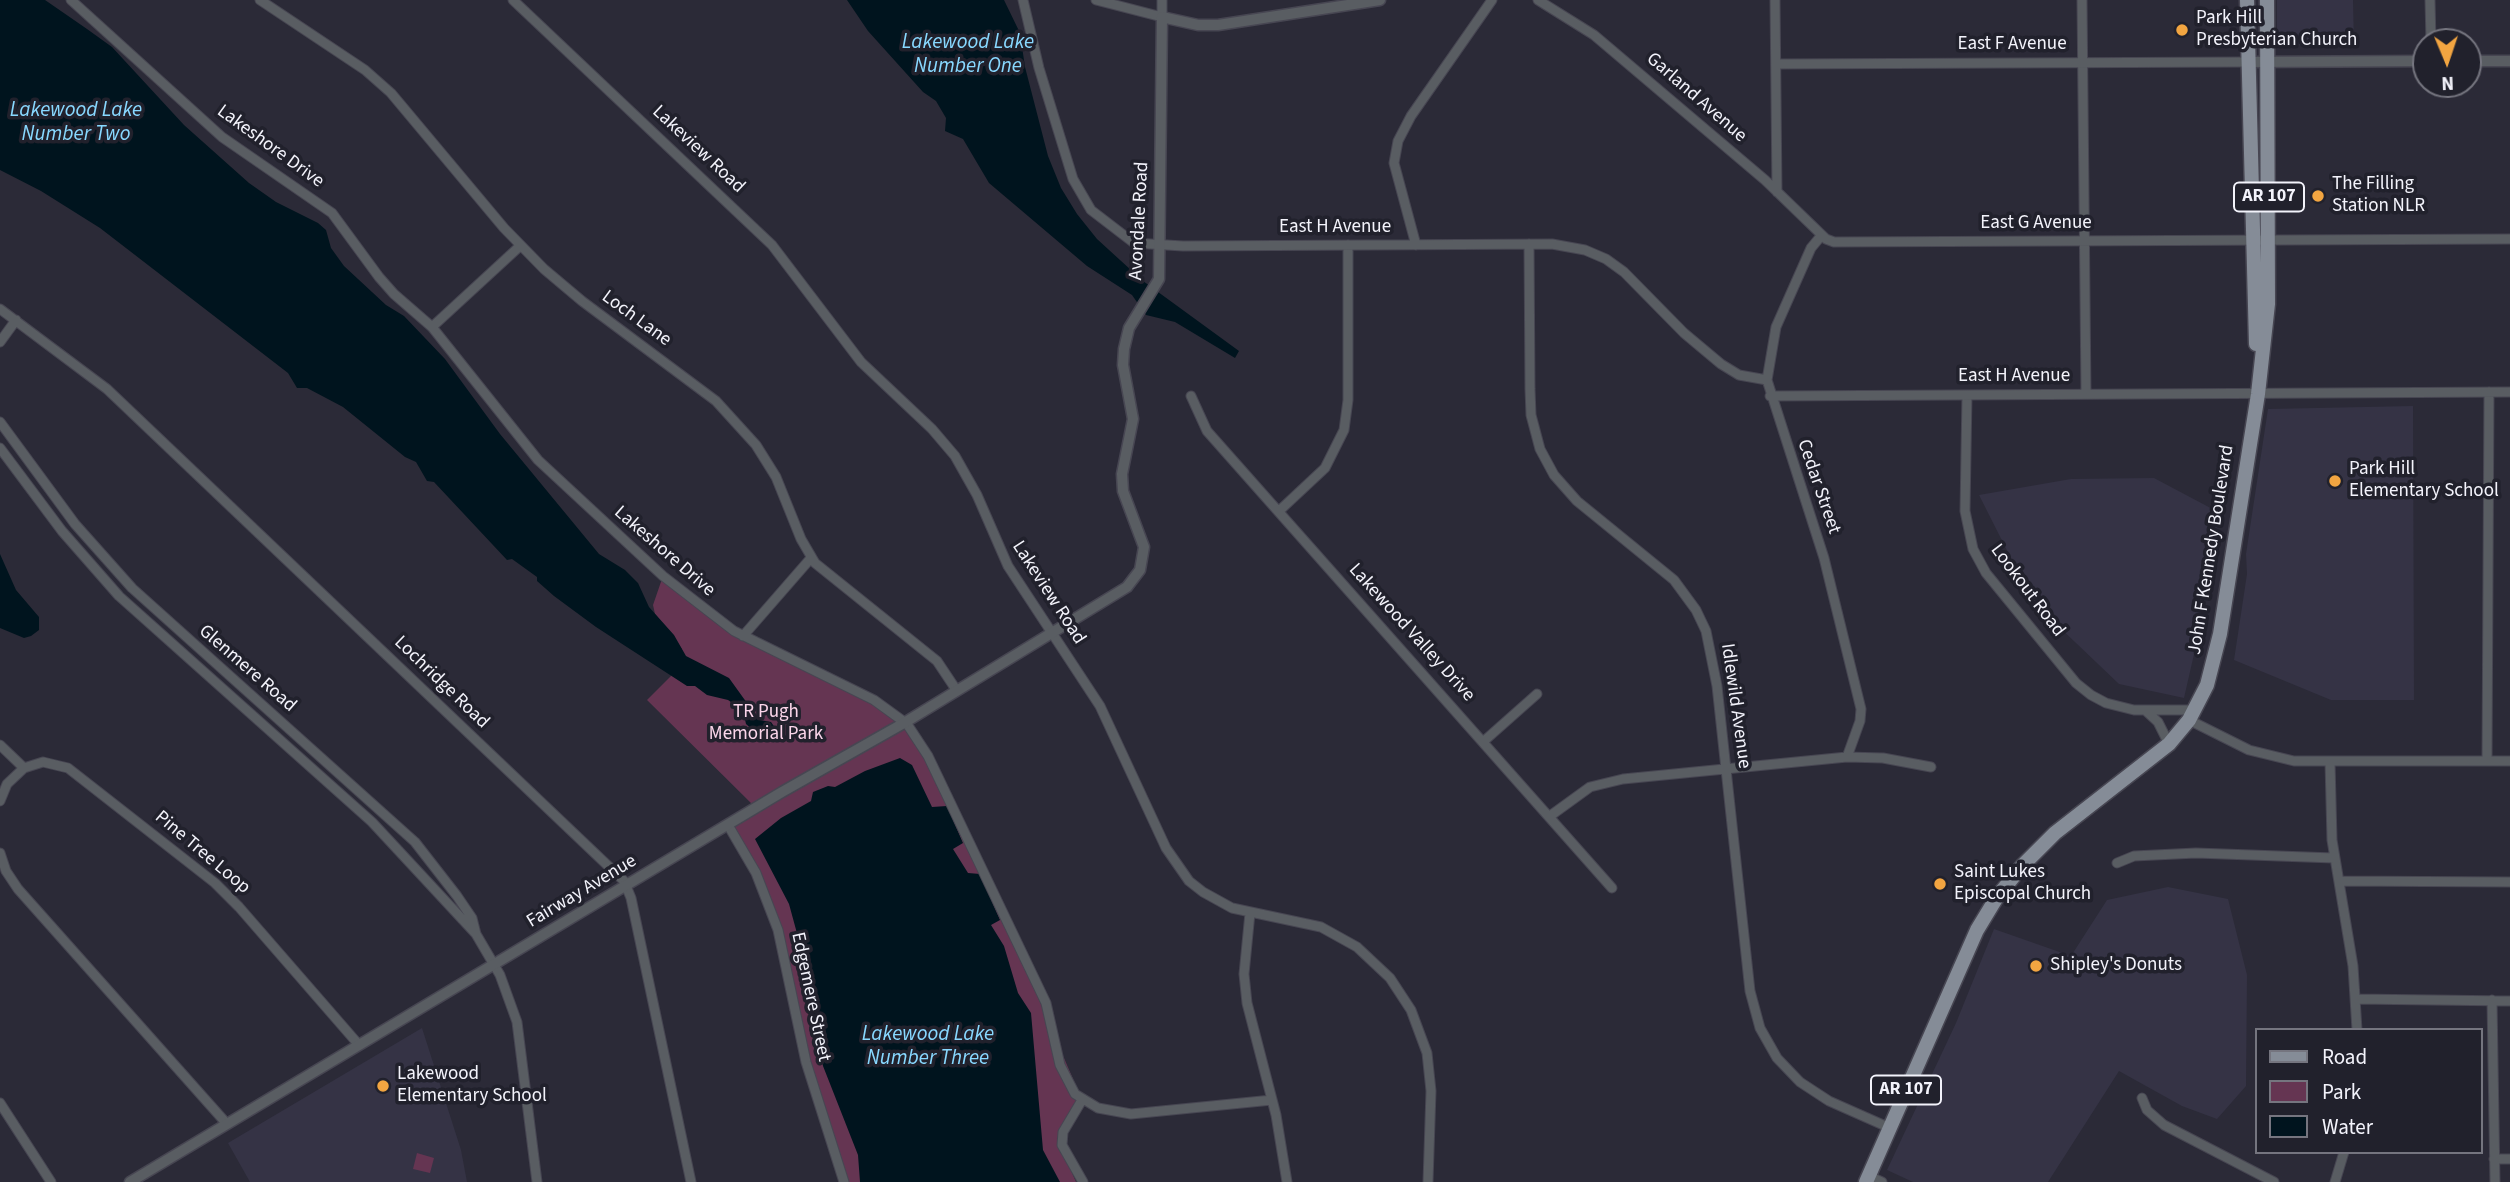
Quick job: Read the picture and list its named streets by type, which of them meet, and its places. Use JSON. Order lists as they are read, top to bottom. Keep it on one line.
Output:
{"streets":{"main road":["AR 107","John F Kennedy Boulevard"],"street":["East F Avenue","Garland Avenue","Lakeshore Drive","Lakeview Road","Avondale Road","East G Avenue","East H Avenue","Loch Lane","Cedar Street","Lookout Road","Lakewood Valley Drive","Glenmere Road","Lochridge Road","Idlewild Avenue","Pine Tree Loop","Fairway Avenue","Edgemere Street"]},"crossings":[["East F Avenue","John F Kennedy Boulevard"],["Garland Avenue","East G Avenue"],["Garland Avenue","Cedar Street"],["Lakeshore Drive","Fairway Avenue"],["Lakeview Road","Avondale Road"],["Lakeview Road","Fairway Avenue"],["Avondale Road","East H Avenue"],["Avondale Road","Fairway Avenue"],["East G Avenue","Cedar Street"],["East G Avenue","John F Kennedy Boulevard"],["East H Avenue","Cedar Street"],["East H Avenue","John F Kennedy Boulevard"],["East H Avenue","Lookout Road"],["East H Avenue","Idlewild Avenue"],["Loch Lane","Fairway Avenue"],["John F Kennedy Boulevard","Lookout Road"],["John F Kennedy Boulevard","Idlewild Avenue"],["Glenmere Road","Fairway Avenue"],["Lochridge Road","Fairway Avenue"],["Pine Tree Loop","Fairway Avenue"],["Fairway Avenue","Edgemere Street"]],"water":["Lakewood Lake Number One","Lakewood Lake Number Two","Lakewood Lake Number Three"],"parks":["TR Pugh Memorial Park"],"places":["Park Hill Presbyterian Church","The Filling Station NLR","Park Hill Elementary School","Saint Lukes Episcopal Church","Shipley's Donuts","Lakewood Elementary School"],"legend":["Road","Park","Water"],"north":"bottom"}
